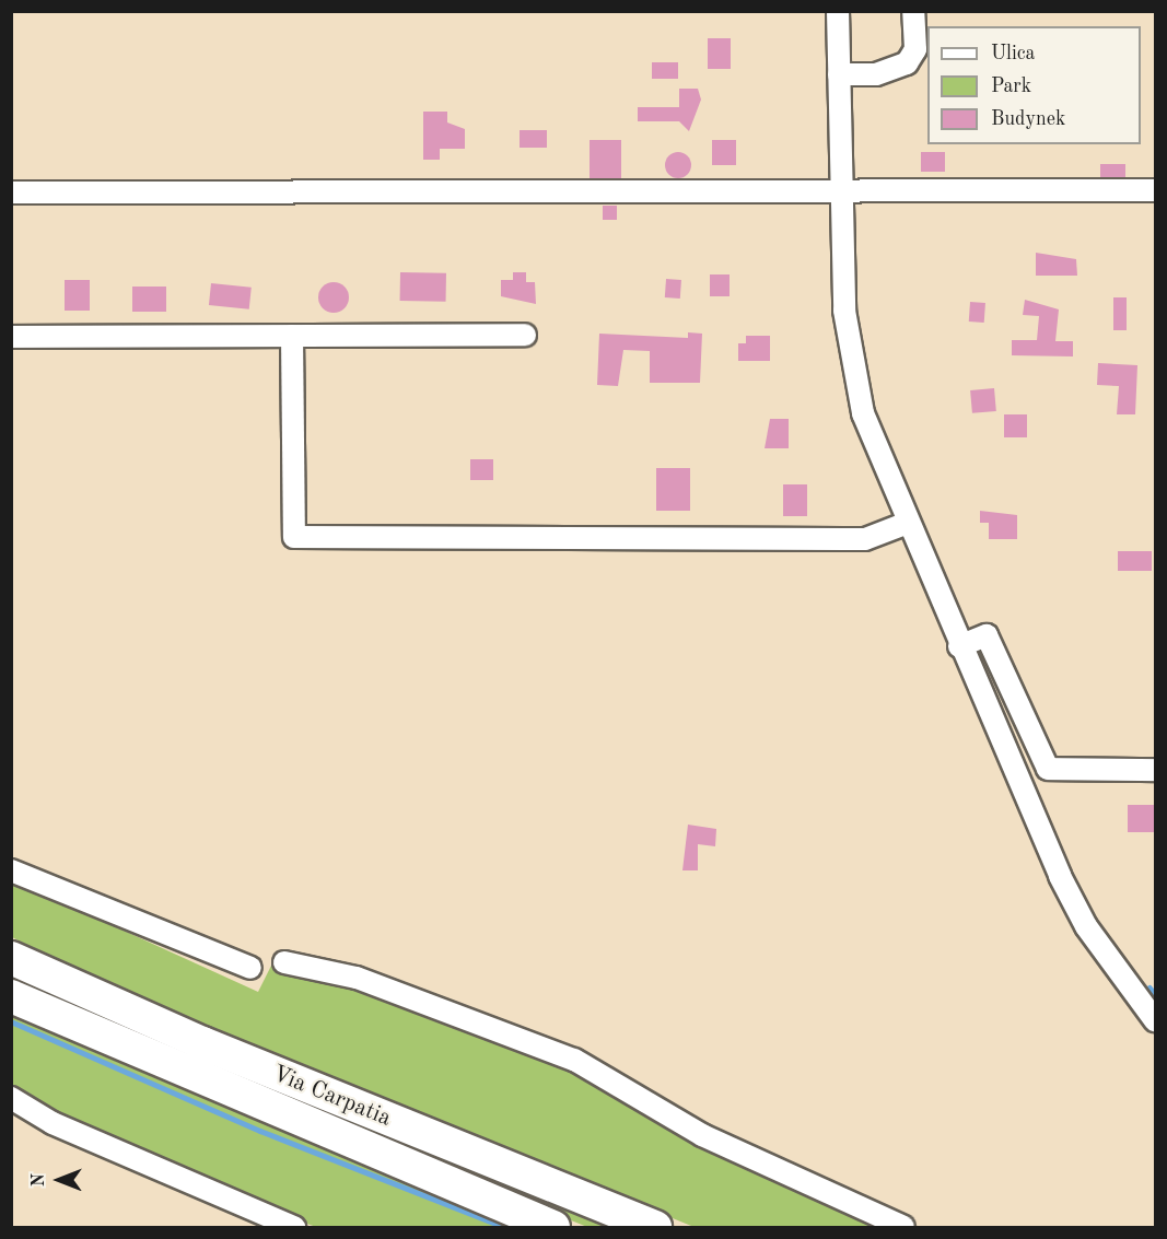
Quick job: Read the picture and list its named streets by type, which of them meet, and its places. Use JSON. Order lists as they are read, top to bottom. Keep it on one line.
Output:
{"streets":{"highway":["Via Carpatia"]},"legend":["Ulica","Park","Budynek"],"north":"left"}
